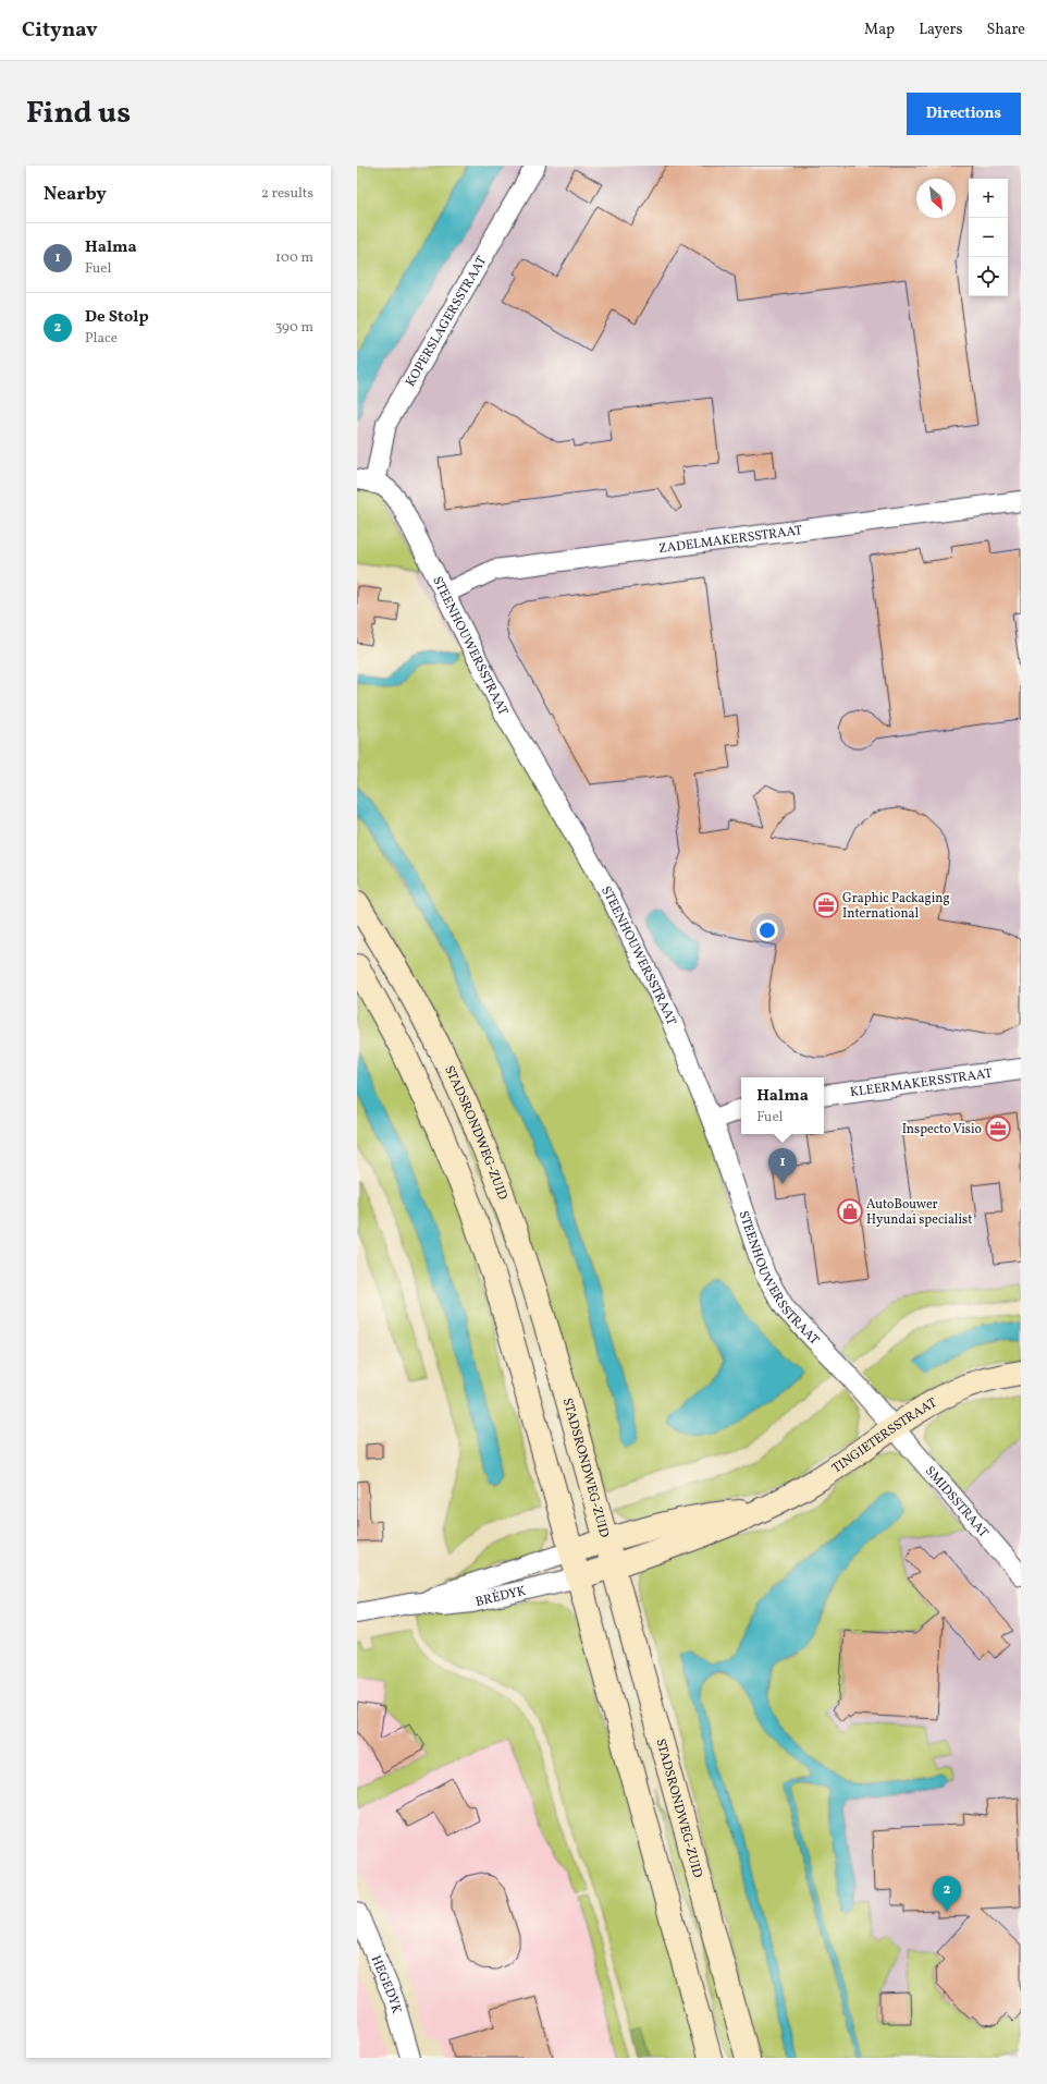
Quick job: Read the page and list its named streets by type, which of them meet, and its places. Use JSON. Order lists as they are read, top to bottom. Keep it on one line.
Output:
{"streets":{"main road":["STADSRONDWEG-ZUID","TINGIETERSSTRAAT"],"street":["KOPERSLAGERSSTRAAT","ZADELMAKERSSTRAAT","STEENHOUWERSSTRAAT","KLEERMAKERSSTRAAT","SMIDSSTRAAT","BRÉDYK","HEGEDYK"]},"crossings":[["KOPERSLAGERSSTRAAT","STEENHOUWERSSTRAAT"],["ZADELMAKERSSTRAAT","STEENHOUWERSSTRAAT"],["STEENHOUWERSSTRAAT","TINGIETERSSTRAAT"],["STEENHOUWERSSTRAAT","SMIDSSTRAAT"],["STADSRONDWEG-ZUID","TINGIETERSSTRAAT"],["TINGIETERSSTRAAT","SMIDSSTRAAT"],["TINGIETERSSTRAAT","BRÉDYK"]],"places":{"office":["Graphic Packaging International","Inspecto Visio"],"shop":["AutoBouwer Hyundai specialist"]},"north":"bottom right","page":{"header":"Citynav","nav":["Map","Layers","Share"],"title":"Find us","buttons":"Directions","heading":["Nearby","2 results"],"map_buttons":["+","−"],"list":[{"mark":"1","name":"Halma","note":"Fuel","value":"100 m"},{"mark":"2","name":"De Stolp","note":"Place","value":"390 m"}],"popup":["Halma","Fuel"],"pins":["1","2"]}}
